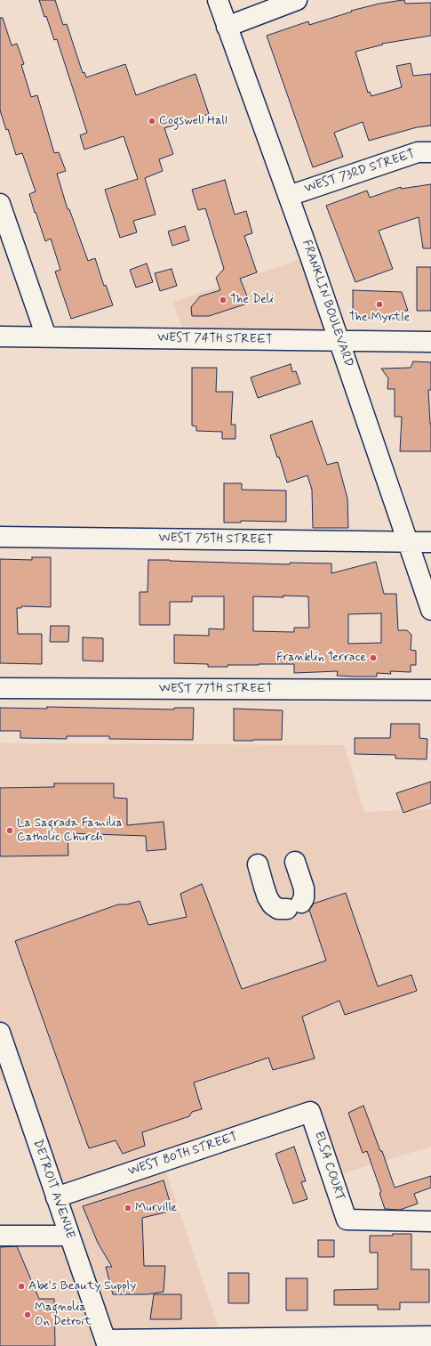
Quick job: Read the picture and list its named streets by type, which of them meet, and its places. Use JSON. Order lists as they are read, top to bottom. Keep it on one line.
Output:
{"streets":{"street":["WEST 73RD STREET","FRANKLIN BOULEVARD","WEST 74TH STREET","WEST 75TH STREET","WEST 77TH STREET","WEST 80TH STREET","ELSA COURT","DETROIT AVENUE"]},"crossings":[["WEST 73RD STREET","FRANKLIN BOULEVARD"],["FRANKLIN BOULEVARD","WEST 74TH STREET"],["FRANKLIN BOULEVARD","WEST 75TH STREET"],["WEST 80TH STREET","ELSA COURT"],["WEST 80TH STREET","DETROIT AVENUE"]],"places":["Cogswell Hall","The Deli","The Myrtle","Franklin Terrace","La Sagrada Familia Catholic Church","Murville","Abe's Beauty Supply","Magnolia On Detroit"]}
